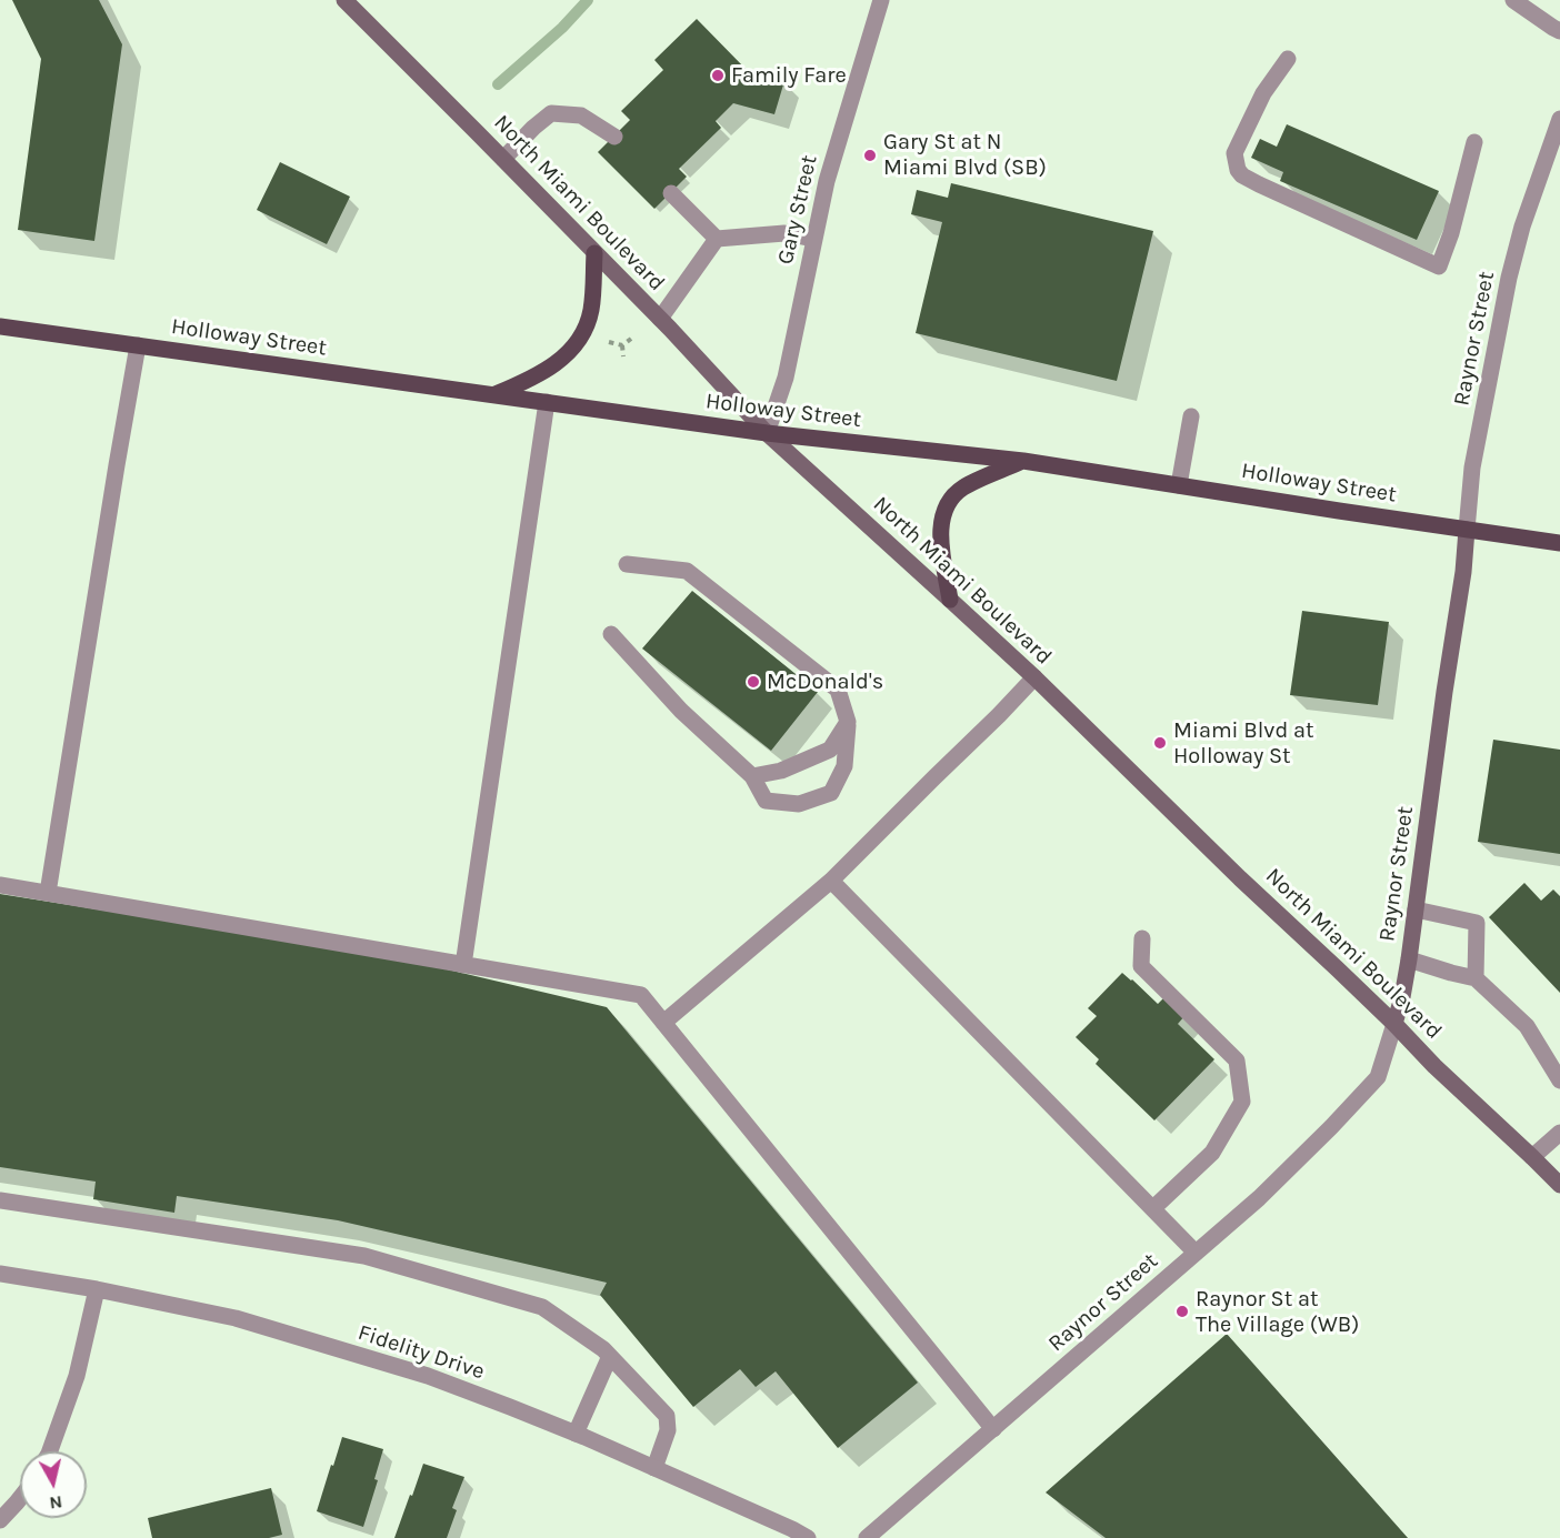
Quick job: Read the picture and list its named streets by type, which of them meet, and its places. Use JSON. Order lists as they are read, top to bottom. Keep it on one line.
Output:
{"streets":{"main road":["Holloway Street"],"street":["North Miami Boulevard","Gary Street","Raynor Street","Fidelity Drive"]},"crossings":[["North Miami Boulevard","Gary Street"],["North Miami Boulevard","Holloway Street"],["North Miami Boulevard","Raynor Street"],["Gary Street","Holloway Street"],["Holloway Street","Raynor Street"]],"places":["Family Fare","Gary St at N Miami Blvd (SB)","McDonald's","Miami Blvd at Holloway St","Raynor St at The Village (WB)"],"north":"bottom"}
